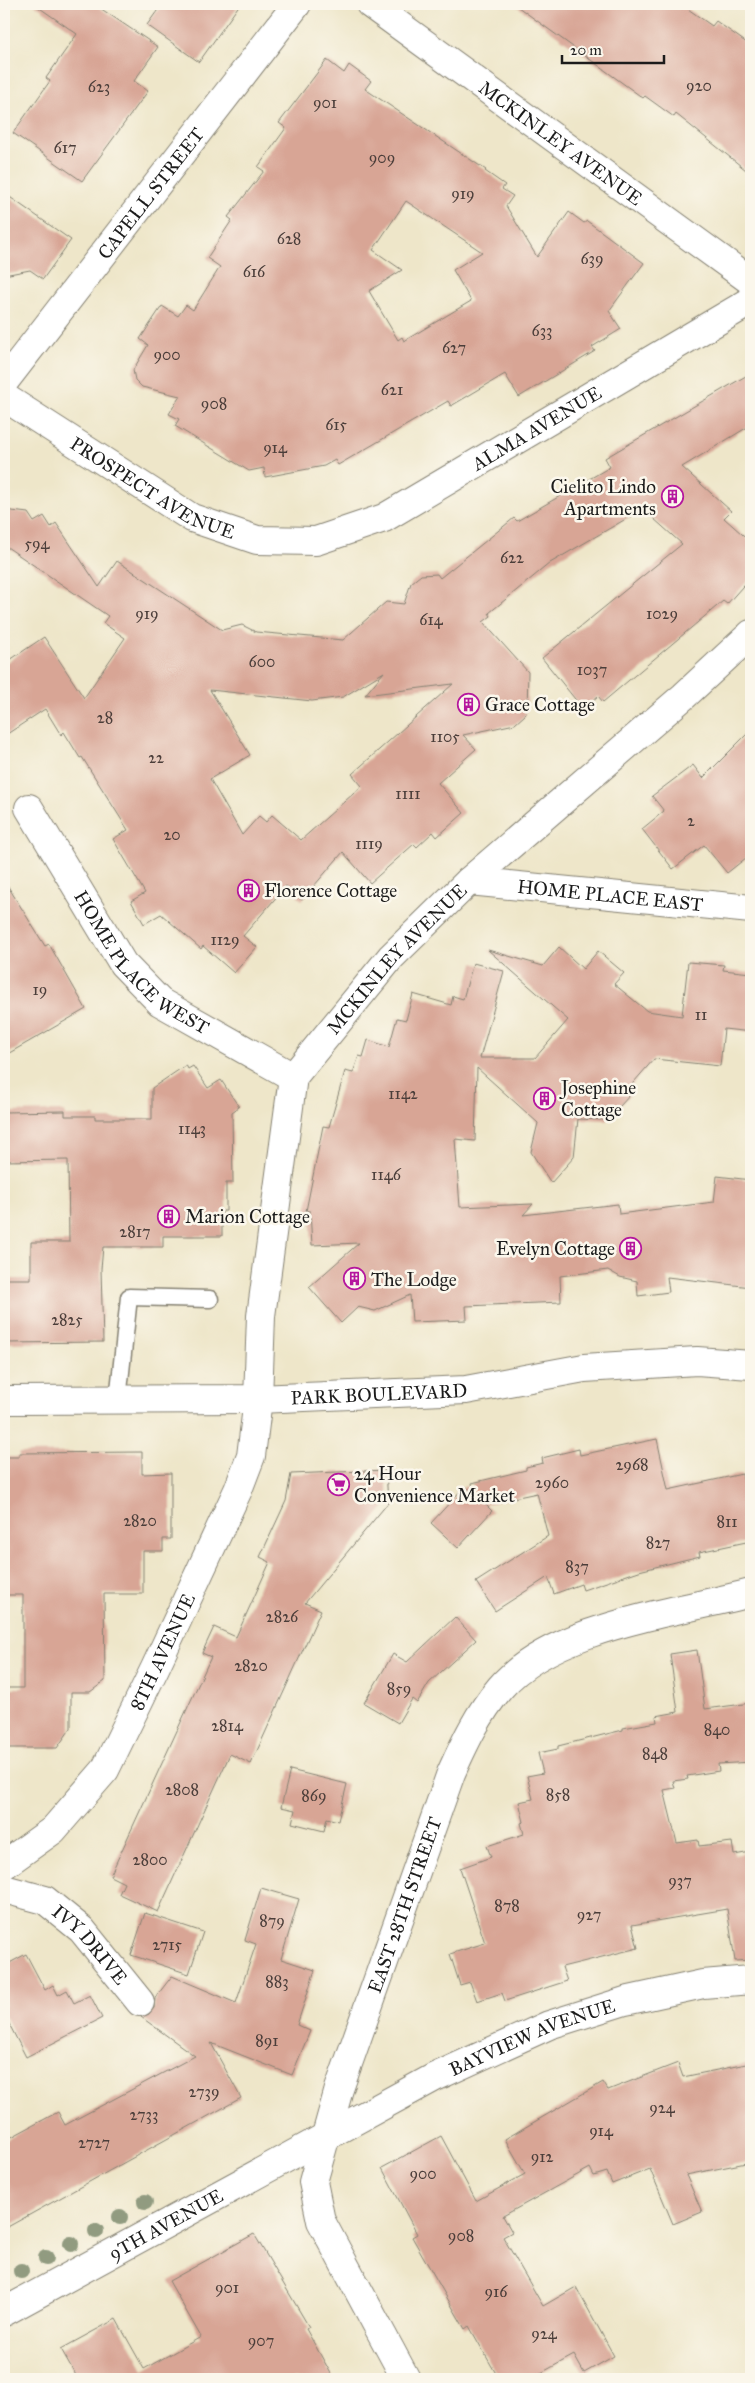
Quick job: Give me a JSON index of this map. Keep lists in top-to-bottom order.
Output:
{
  "streets": {
    "street": [
      "MCKINLEY AVENUE",
      "CAPELL STREET",
      "ALMA AVENUE",
      "PROSPECT AVENUE",
      "HOME PLACE EAST",
      "HOME PLACE WEST",
      "PARK BOULEVARD",
      "8TH AVENUE",
      "EAST 28TH STREET",
      "IVY DRIVE",
      "BAYVIEW AVENUE",
      "9TH AVENUE"
    ]
  },
  "crossings": [
    ["MCKINLEY AVENUE", "HOME PLACE EAST"],
    ["MCKINLEY AVENUE", "HOME PLACE WEST"],
    ["ALMA AVENUE", "PROSPECT AVENUE"],
    ["PARK BOULEVARD", "8TH AVENUE"],
    ["EAST 28TH STREET", "BAYVIEW AVENUE"],
    ["EAST 28TH STREET", "9TH AVENUE"],
    ["BAYVIEW AVENUE", "9TH AVENUE"]
  ],
  "places": {
    "building": [
      "Cielito Lindo Apartments",
      "Grace Cottage",
      "Florence Cottage",
      "Josephine Cottage",
      "Marion Cottage",
      "Evelyn Cottage",
      "The Lodge"
    ],
    "supermarket": ["24 Hour Convenience Market"]
  },
  "house_numbers": [
    "920",
    "623",
    "901",
    "617",
    "909",
    "919",
    "628",
    "639",
    "616",
    "633",
    "627",
    "900",
    "621",
    "908",
    "615",
    "914",
    "594",
    "622",
    "919",
    "1029",
    "614",
    "600",
    "1037",
    "28",
    "1105",
    "22",
    "1111",
    "2",
    "20",
    "1119",
    "1129",
    "19",
    "11",
    "1142",
    "1143",
    "1146",
    "2817",
    "2825",
    "2968",
    "2960",
    "2820",
    "811",
    "827",
    "837",
    "2826",
    "2820",
    "859",
    "2814",
    "840",
    "848",
    "2808",
    "858",
    "869",
    "2800",
    "937",
    "878",
    "927",
    "879",
    "2715",
    "883",
    "891",
    "2739",
    "924",
    "2733",
    "914",
    "2727",
    "912",
    "900",
    "908",
    "901",
    "916",
    "924",
    "907"
  ],
  "scale_bar": "20 m"
}
